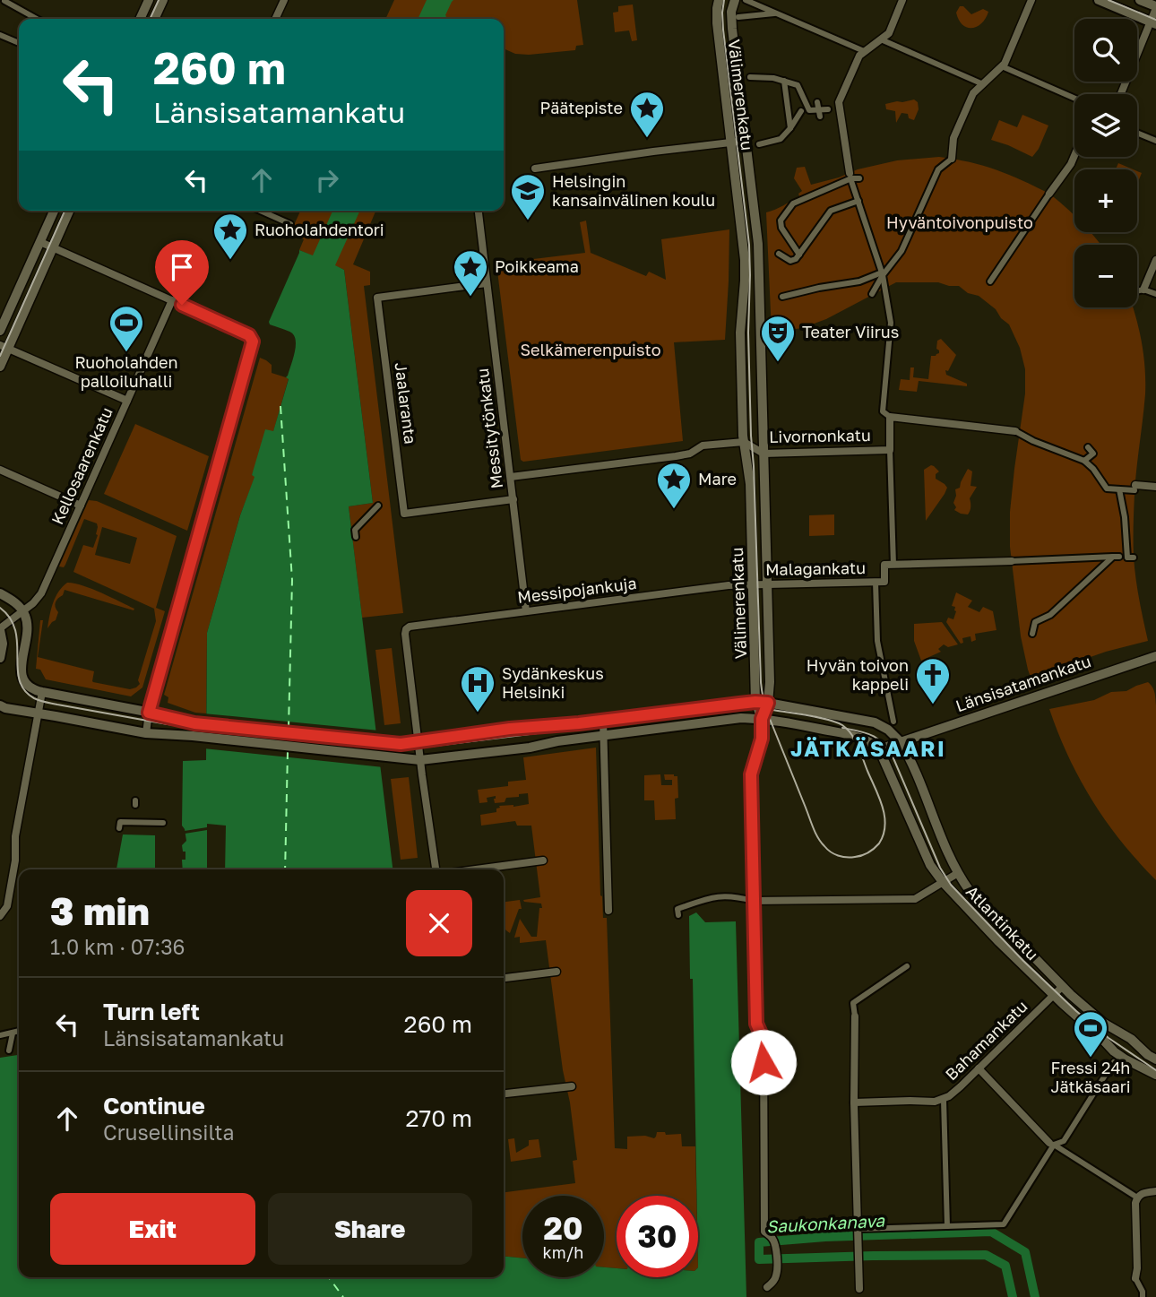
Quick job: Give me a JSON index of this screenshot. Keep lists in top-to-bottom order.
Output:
{
  "streets": {
    "street": [
      "Välimerenkatu",
      "Jaalaranta",
      "Messitytönkatu",
      "Livornonkatu",
      "Kellosaarenkatu",
      "Malagankatu",
      "Messipojankuja",
      "Länsisatamankatu",
      "Atlantinkatu",
      "Bahamankatu"
    ]
  },
  "crossings": [
    ["Välimerenkatu", "Livornonkatu"],
    ["Välimerenkatu", "Malagankatu"],
    ["Välimerenkatu", "Messipojankuja"],
    ["Jaalaranta", "Messitytönkatu"],
    ["Messitytönkatu", "Messipojankuja"],
    ["Malagankatu", "Messipojankuja"],
    ["Länsisatamankatu", "Atlantinkatu"],
    ["Atlantinkatu", "Bahamankatu"]
  ],
  "districts": ["JÄTKÄSAARI"],
  "water": ["Saukonkanava"],
  "parks": ["Hyväntoivonpuisto", "Selkämerenpuisto"],
  "places": {
    "place": [
      "Päätepiste",
      "Ruoholahdentori",
      "Poikkeama",
      "Mare"
    ],
    "school or university": ["Helsingin kansainvälinen koulu"],
    "sports": ["Ruoholahden palloiluhalli", "Fressi 24h Jätkäsaari"],
    "theatre": ["Teater Viirus"],
    "church": ["Hyvän toivon kappeli"],
    "hospital": ["Sydänkeskus Helsinki"]
  },
  "page": {
    "map_buttons": ["+", "−"],
    "turn": ["260 m", "Länsisatamankatu"],
    "heading": ["3 min", "1.0 km · 07:36"],
    "list": [
      {
        "name": "Turn left",
        "note": "Länsisatamankatu",
        "value": "260 m"
      },
      {
        "name": "Continue",
        "note": "Crusellinsilta",
        "value": "270 m"
      }
    ],
    "buttons": ["Exit", "Share"],
    "speed": "20 km/h",
    "limit": "30"
  }
}
